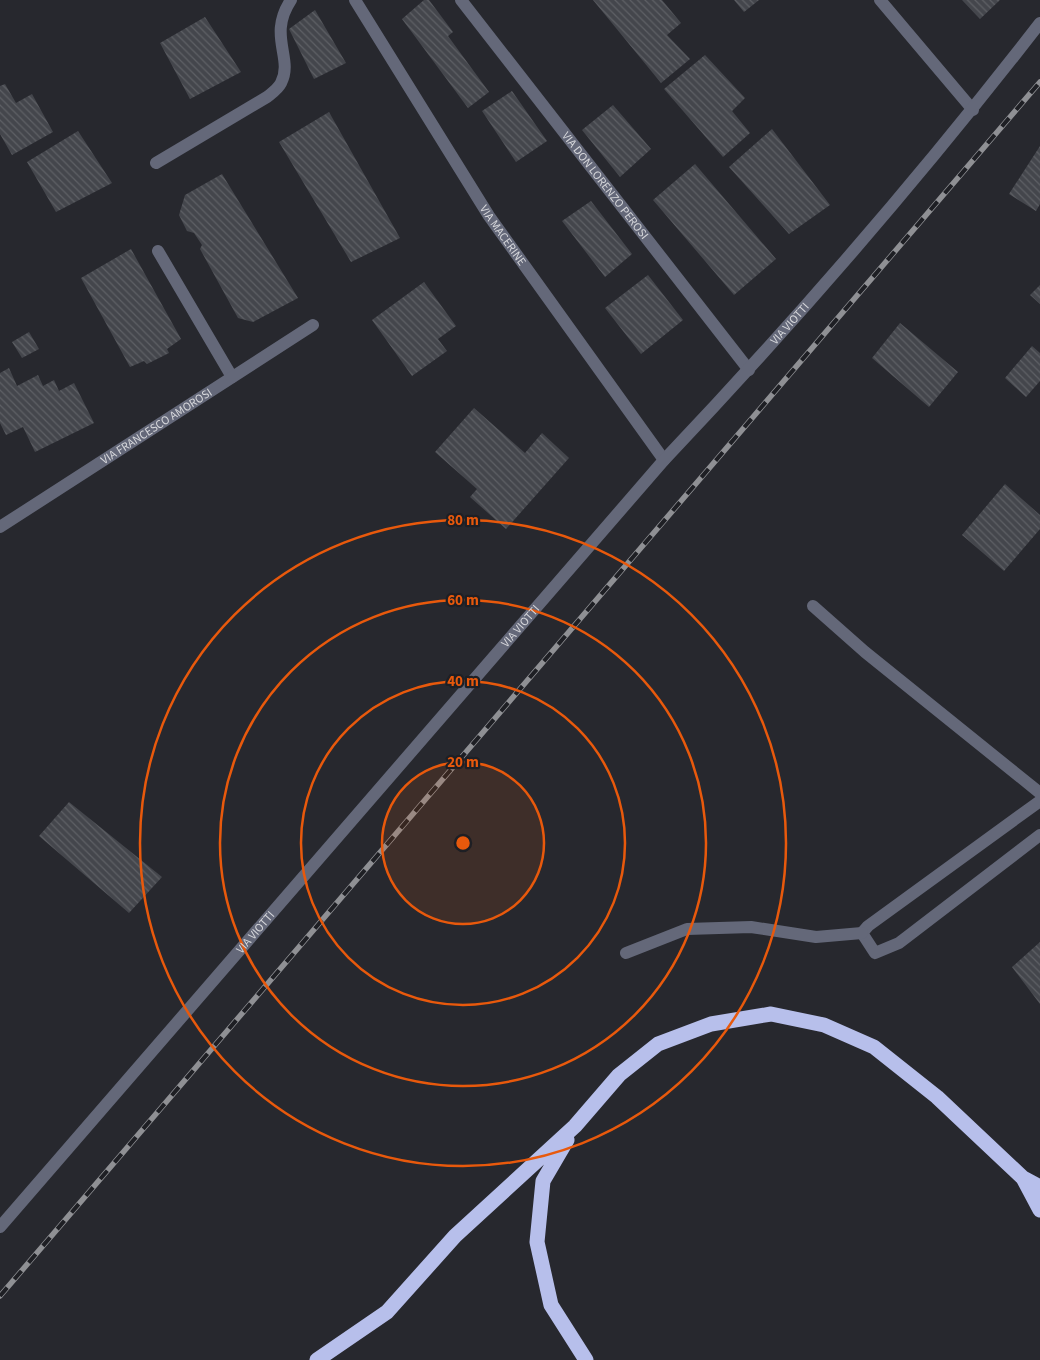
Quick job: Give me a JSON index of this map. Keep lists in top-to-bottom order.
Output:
{
  "streets": {
    "street": [
      "VIA DON LORENZO PEROSI",
      "VIA MACERINE",
      "VIA VIOTTI",
      "VIA FRANCESCO AMOROSI"
    ]
  },
  "crossings": [
    ["VIA DON LORENZO PEROSI", "VIA VIOTTI"],
    ["VIA MACERINE", "VIA VIOTTI"]
  ],
  "rings": [
    "80 m",
    "60 m",
    "40 m",
    "20 m"
  ]
}
